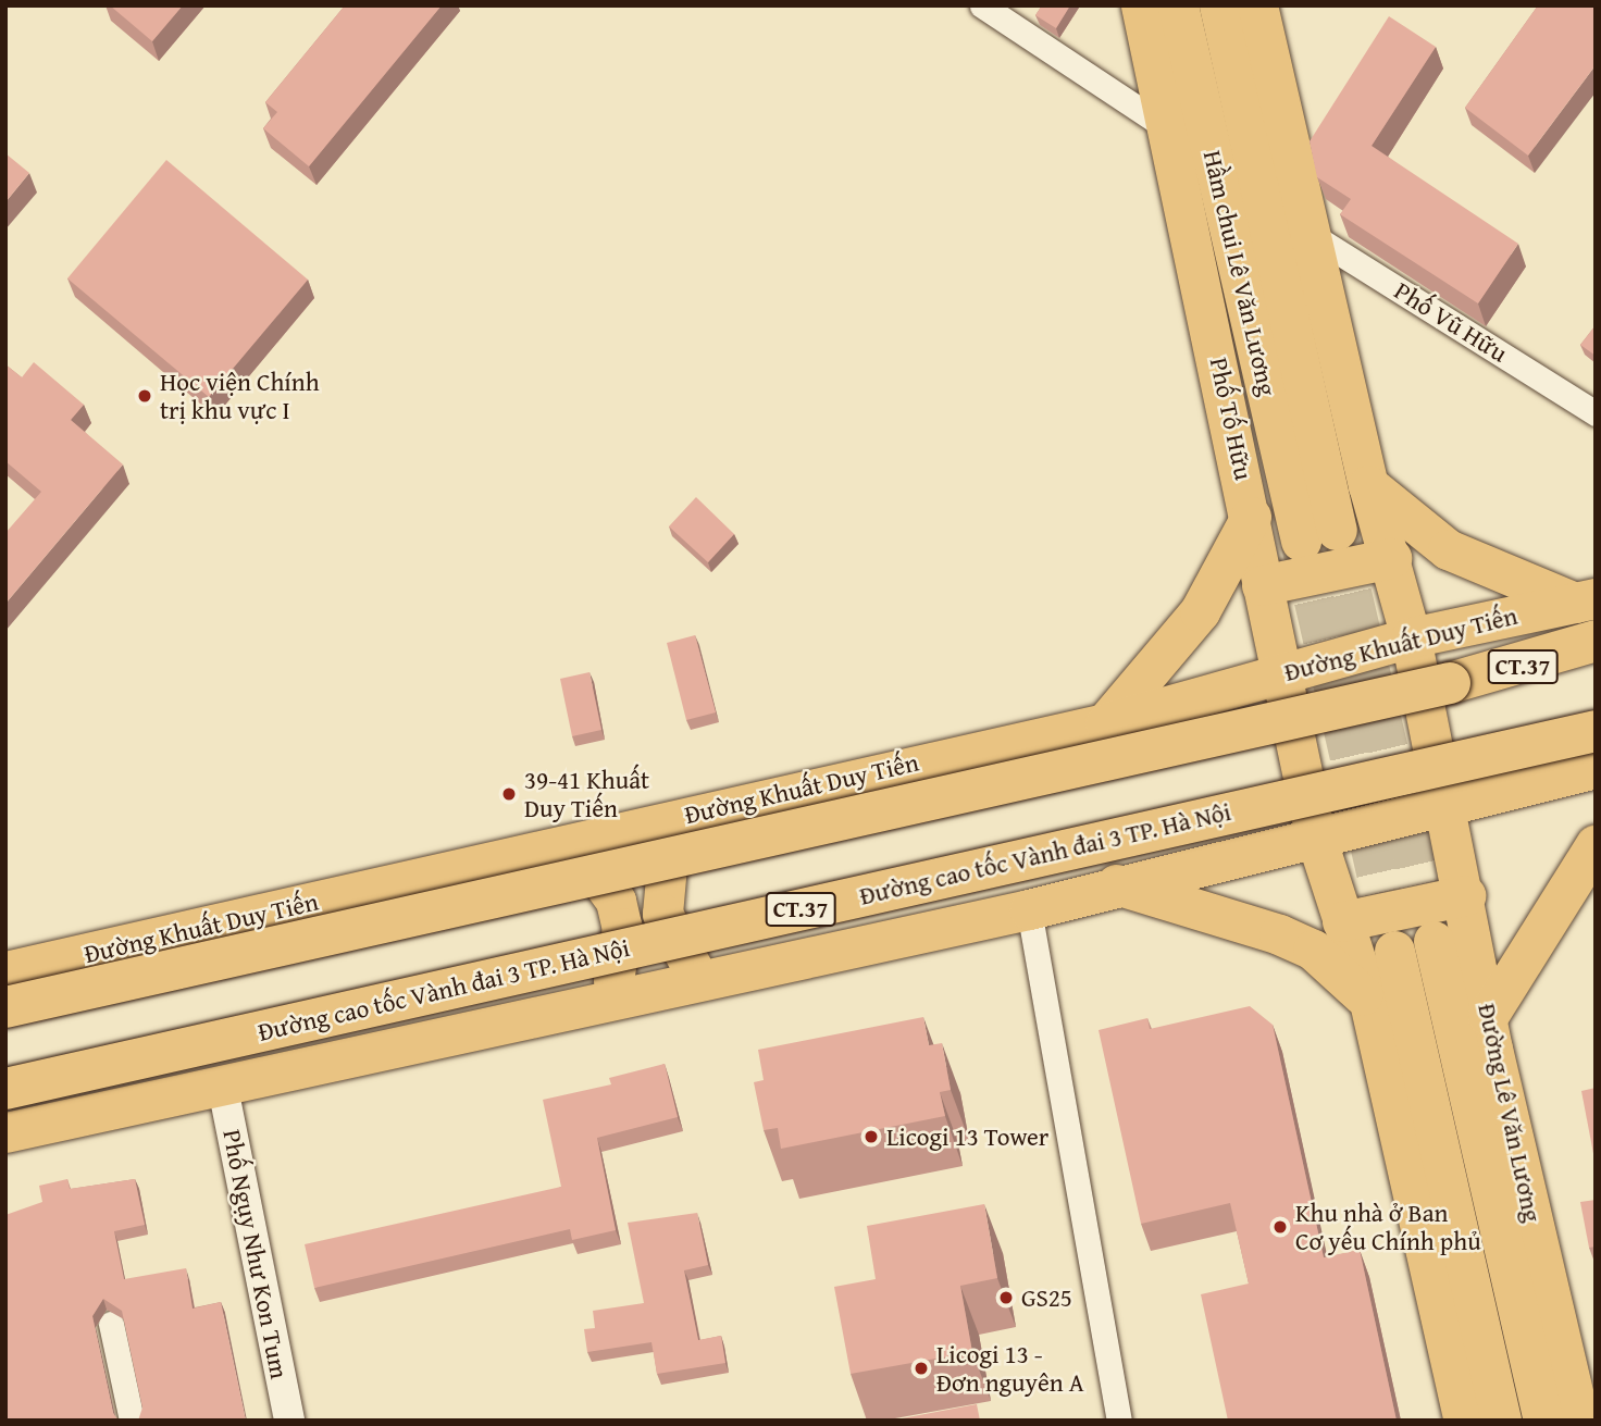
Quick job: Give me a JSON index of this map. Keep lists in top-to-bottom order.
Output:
{
  "streets": {
    "highway": ["CT.37", "Đường cao tốc Vành đai 3 TP. Hà Nội"],
    "main road": [
      "Hầm chui Lê Văn Lương",
      "Phố Tố Hữu",
      "Đường Khuất Duy Tiến",
      "Đường Lê Văn Lương"
    ],
    "street": ["Phố Vũ Hữu", "Phố Ngụy Như Kon Tum"]
  },
  "crossings": [
    ["Phố Tố Hữu", "Đường Khuất Duy Tiến"]
  ],
  "places": [
    "Học viện Chính trị khu vực I",
    "39-41 Khuất Duy Tiến",
    "Licogi 13 Tower",
    "Khu nhà ở Ban Cơ yếu Chính phủ",
    "GS25",
    "Licogi 13 - Đơn nguyên A"
  ]
}
